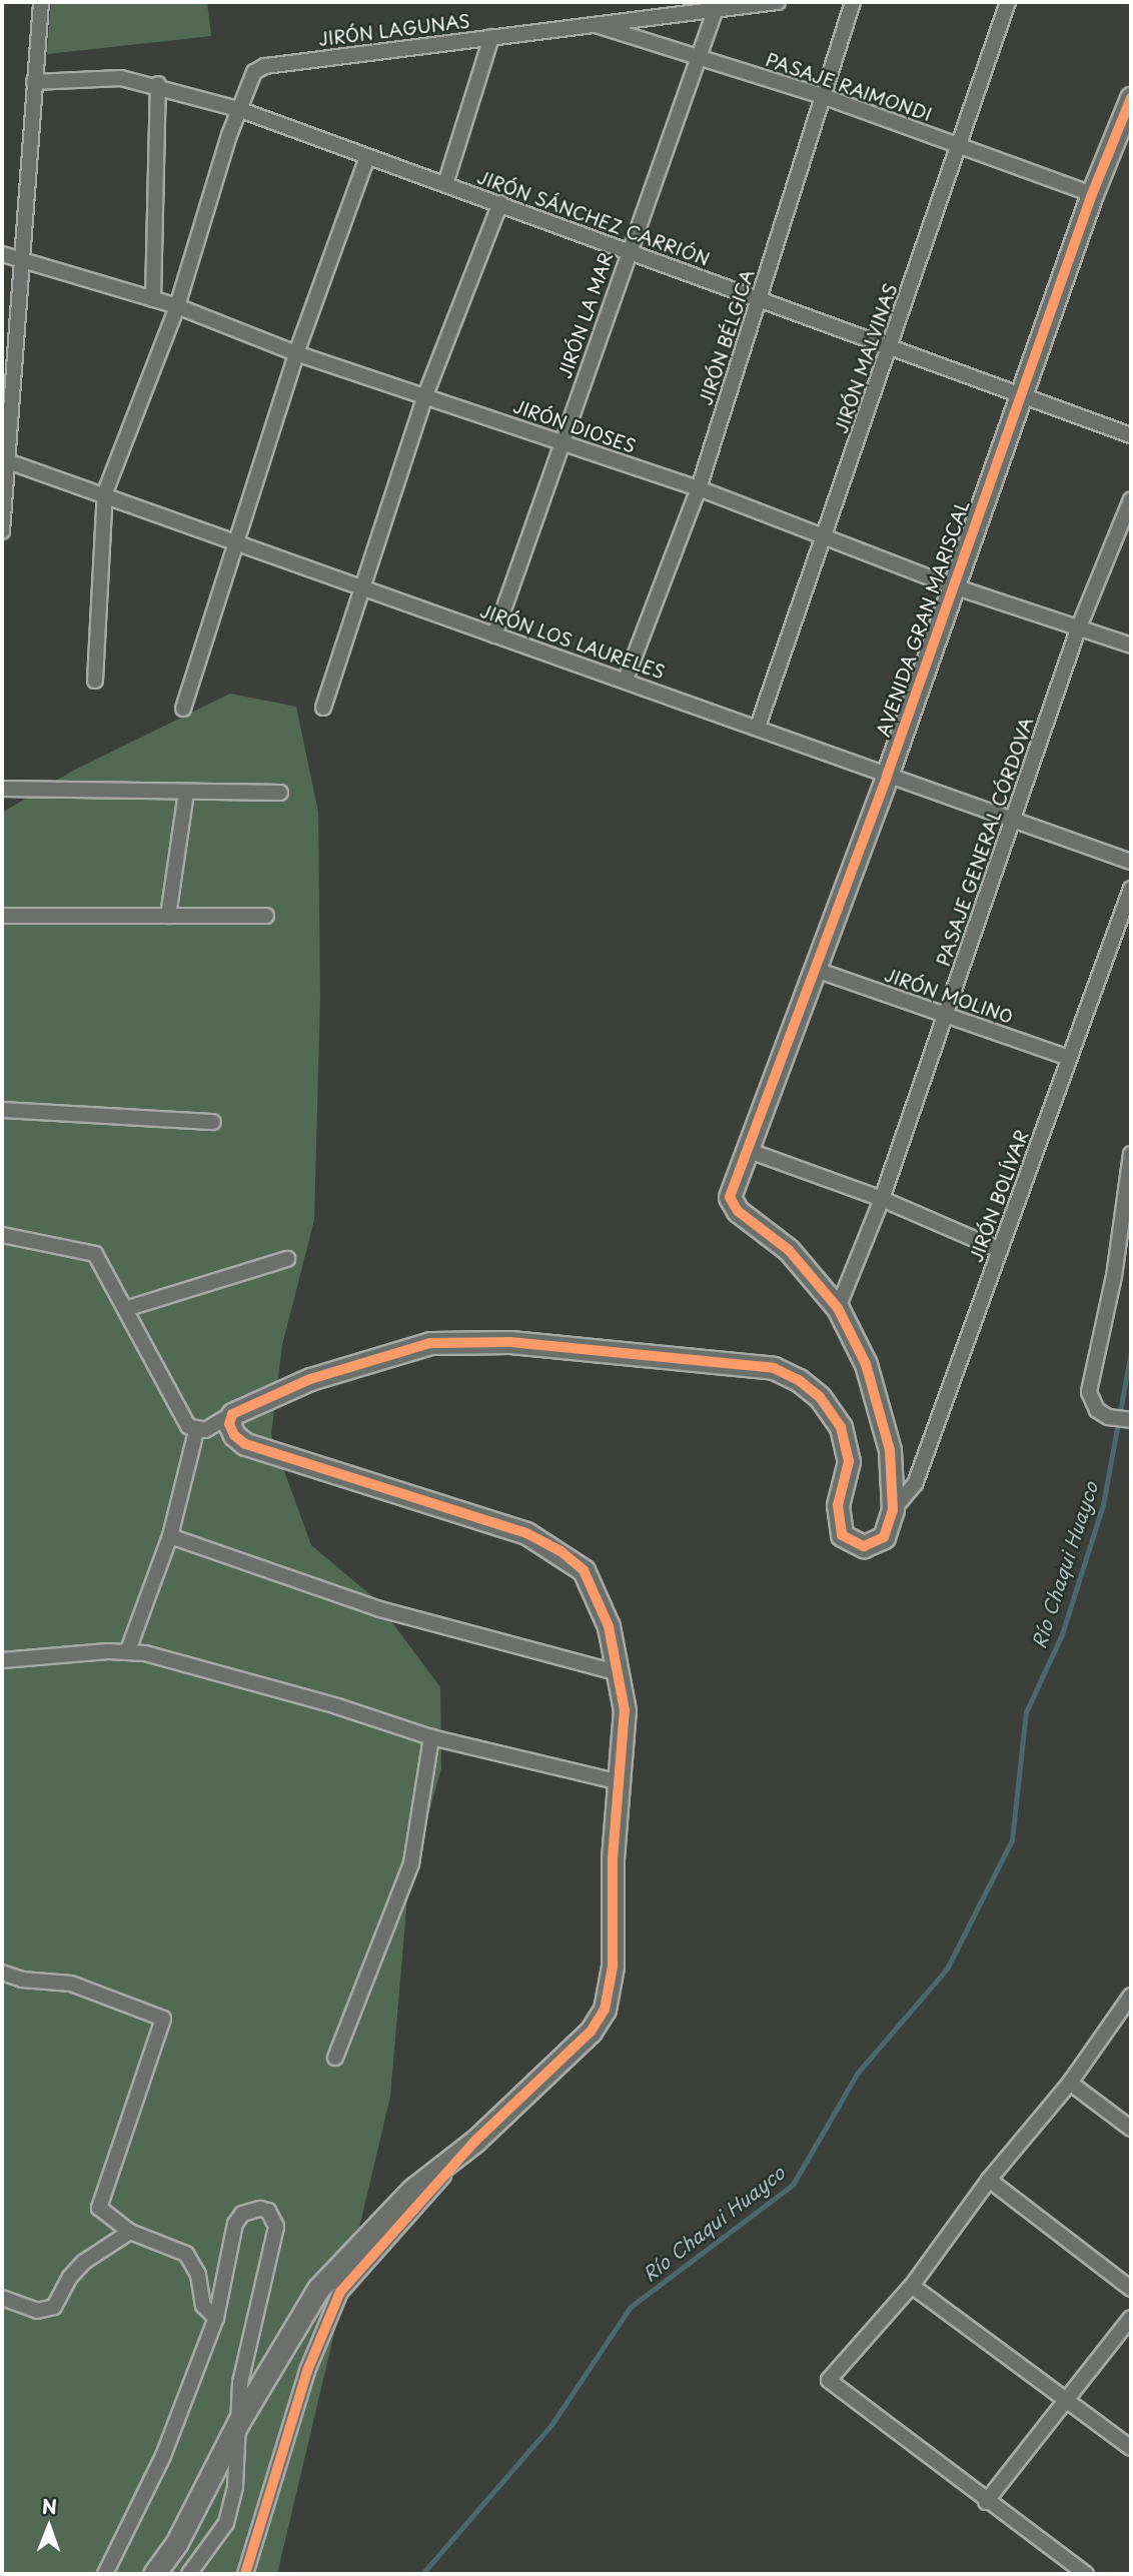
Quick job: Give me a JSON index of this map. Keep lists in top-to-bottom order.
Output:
{
  "streets": {
    "street": [
      "JIRÓN LAGUNAS",
      "PASAJE RAIMONDI",
      "JIRÓN SÁNCHEZ CARRIÓN",
      "JIRÓN LA MAR",
      "JIRÓN BÉLGICA",
      "JIRÓN MALVINAS",
      "JIRÓN DIOSES",
      "AVENIDA GRAN MARISCAL",
      "JIRÓN LOS LAURELES",
      "PASAJE GENERAL CÓRDOVA",
      "JIRÓN MOLINO",
      "JIRÓN BOLÍVAR"
    ]
  },
  "crossings": [
    ["JIRÓN LAGUNAS", "PASAJE RAIMONDI"],
    ["JIRÓN LAGUNAS", "JIRÓN SÁNCHEZ CARRIÓN"],
    ["JIRÓN LAGUNAS", "JIRÓN LA MAR"],
    ["PASAJE RAIMONDI", "JIRÓN LA MAR"],
    ["PASAJE RAIMONDI", "JIRÓN BÉLGICA"],
    ["PASAJE RAIMONDI", "JIRÓN MALVINAS"],
    ["PASAJE RAIMONDI", "AVENIDA GRAN MARISCAL"],
    ["JIRÓN SÁNCHEZ CARRIÓN", "JIRÓN LA MAR"],
    ["JIRÓN SÁNCHEZ CARRIÓN", "JIRÓN BÉLGICA"],
    ["JIRÓN SÁNCHEZ CARRIÓN", "JIRÓN MALVINAS"],
    ["JIRÓN SÁNCHEZ CARRIÓN", "AVENIDA GRAN MARISCAL"],
    ["JIRÓN LA MAR", "JIRÓN DIOSES"],
    ["JIRÓN LA MAR", "JIRÓN LOS LAURELES"],
    ["JIRÓN BÉLGICA", "JIRÓN DIOSES"],
    ["JIRÓN BÉLGICA", "JIRÓN LOS LAURELES"],
    ["JIRÓN MALVINAS", "JIRÓN DIOSES"],
    ["JIRÓN MALVINAS", "JIRÓN LOS LAURELES"],
    ["JIRÓN DIOSES", "AVENIDA GRAN MARISCAL"],
    ["JIRÓN DIOSES", "PASAJE GENERAL CÓRDOVA"],
    ["AVENIDA GRAN MARISCAL", "JIRÓN LOS LAURELES"],
    ["AVENIDA GRAN MARISCAL", "PASAJE GENERAL CÓRDOVA"],
    ["AVENIDA GRAN MARISCAL", "JIRÓN MOLINO"],
    ["JIRÓN LOS LAURELES", "PASAJE GENERAL CÓRDOVA"],
    ["PASAJE GENERAL CÓRDOVA", "JIRÓN MOLINO"],
    ["JIRÓN MOLINO", "JIRÓN BOLÍVAR"]
  ],
  "water": ["Río Chaqui Huayco"],
  "north": "top"
}
